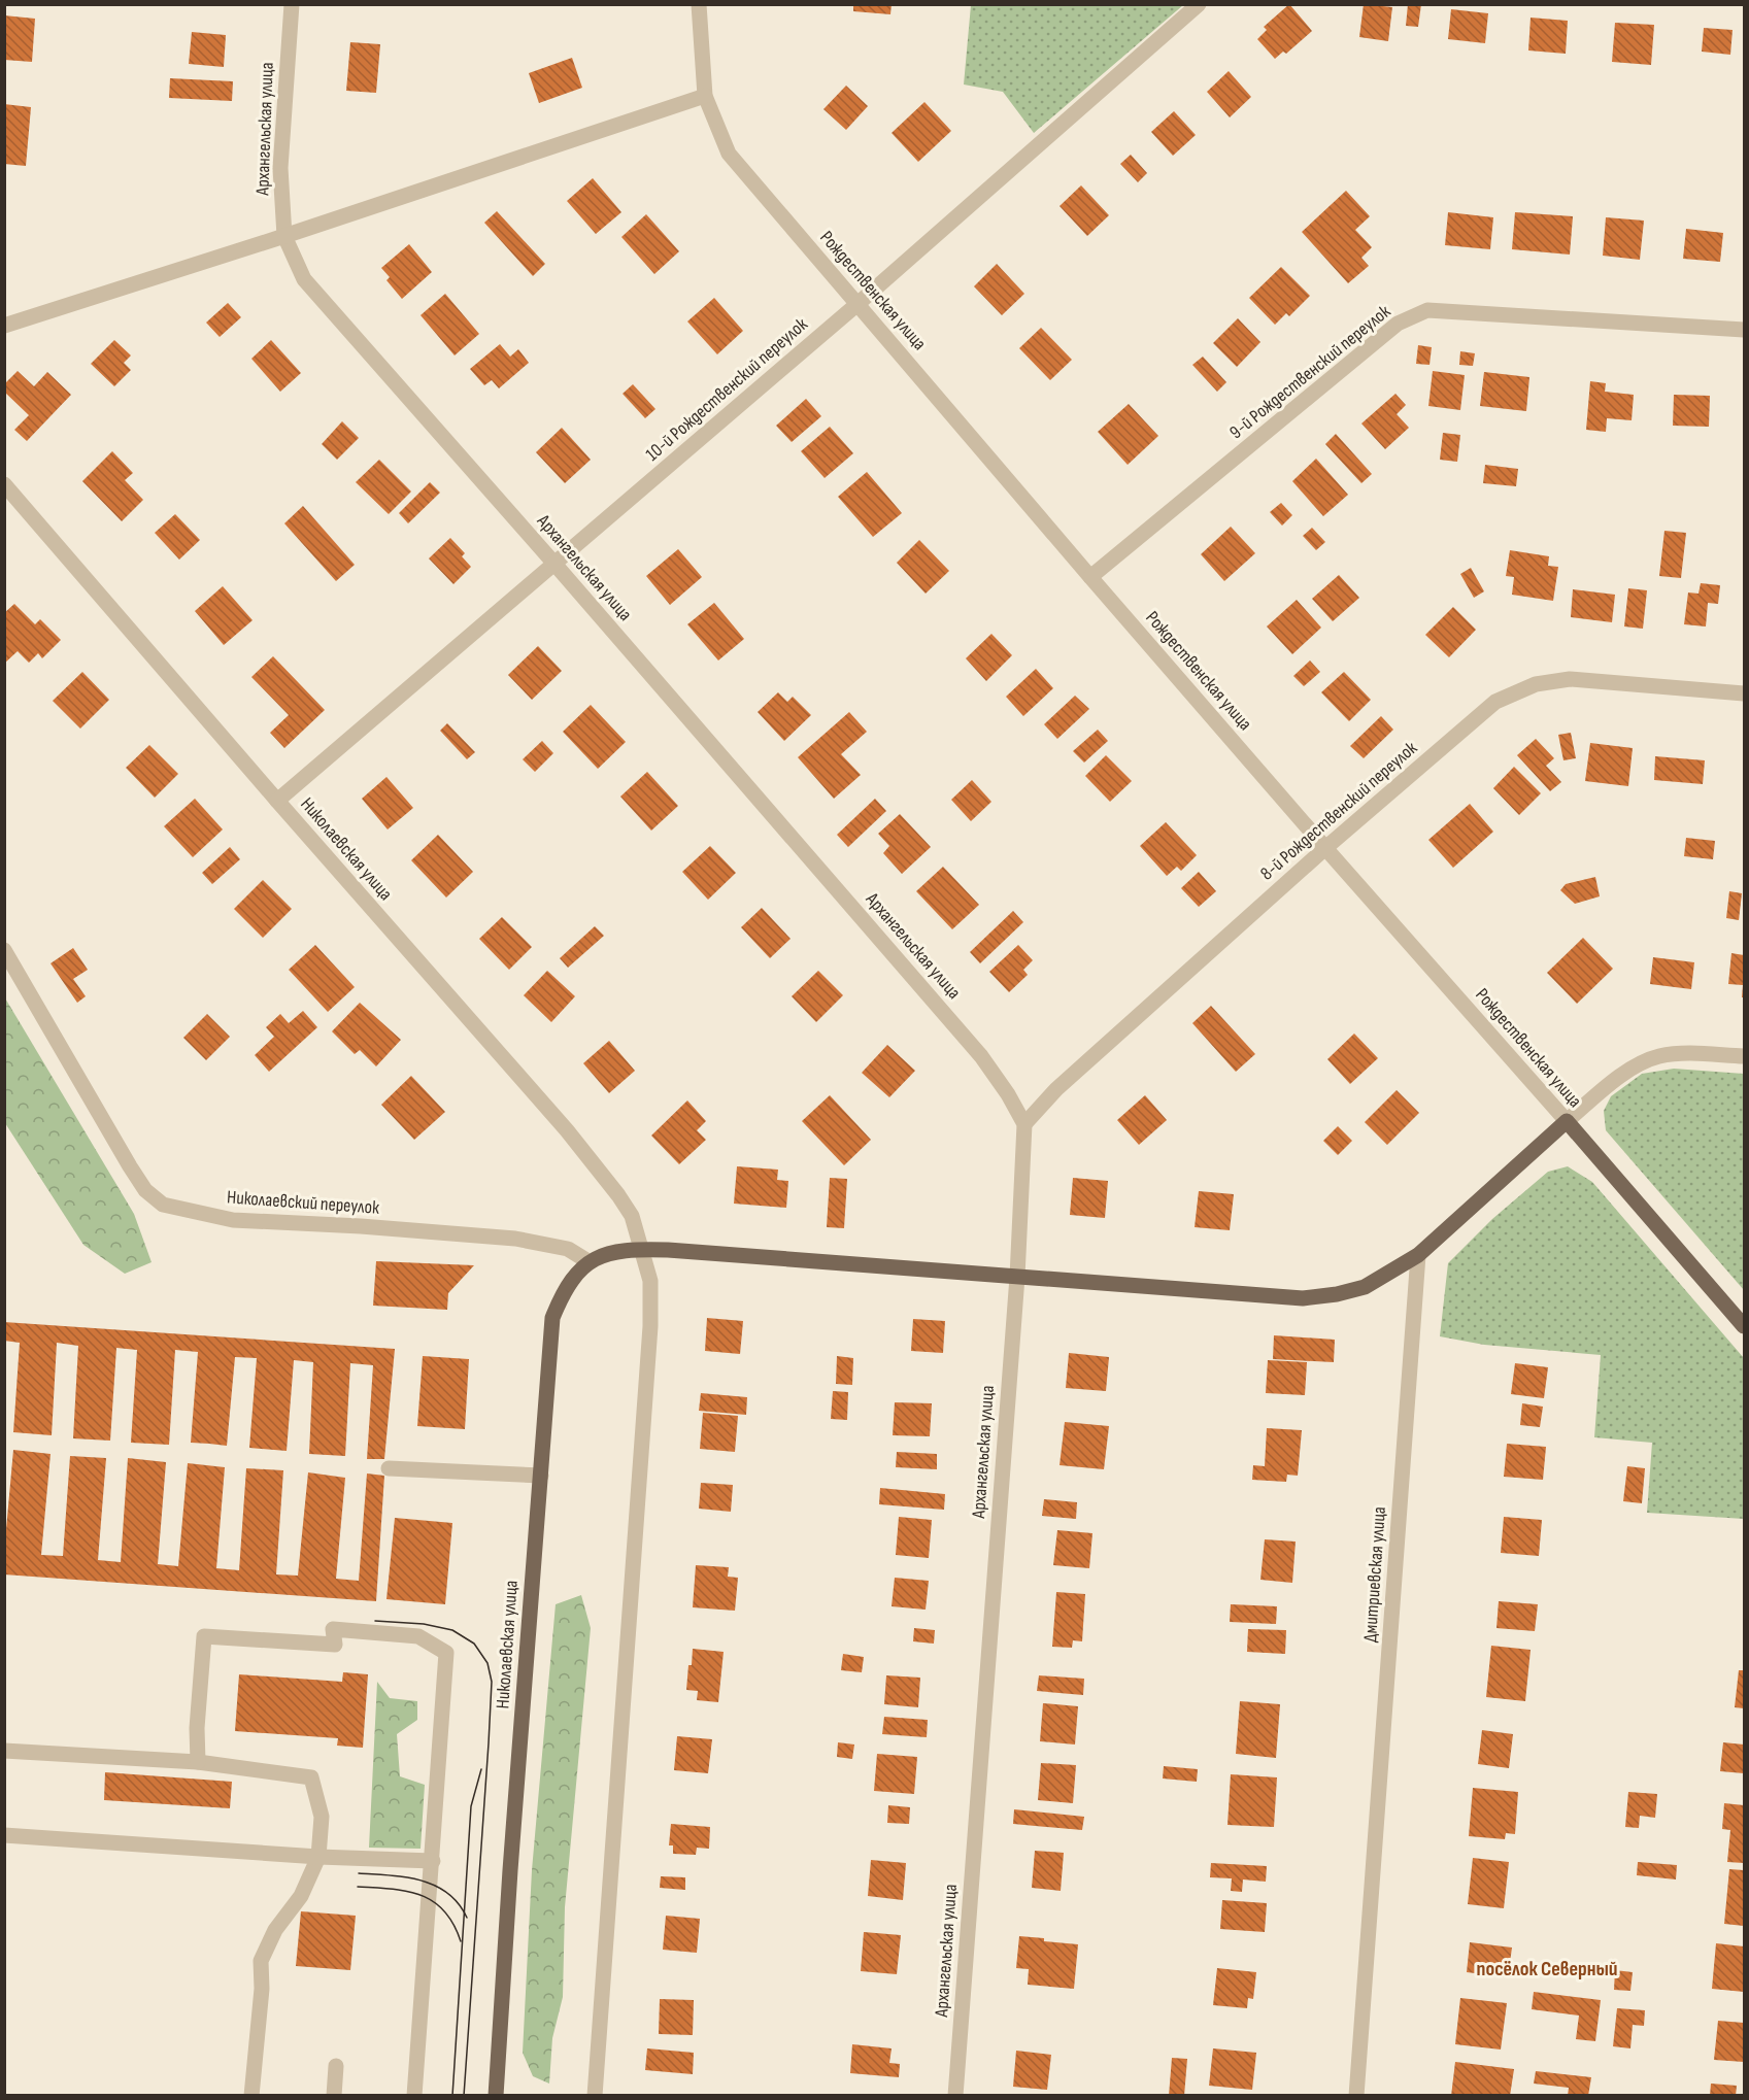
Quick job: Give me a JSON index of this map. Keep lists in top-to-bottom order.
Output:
{
  "streets": {
    "main road": ["Рождественская улица", "Николаевская улица"],
    "street": [
      "Архангельская улица",
      "9-й Рождественский переулок",
      "10-й Рождественский переулок",
      "8-й Рождественский переулок",
      "Николаевский переулок",
      "Дмитриевская улица"
    ]
  },
  "crossings": [
    ["Архангельская улица", "10-й Рождественский переулок"],
    ["Архангельская улица", "8-й Рождественский переулок"],
    ["Рождественская улица", "9-й Рождественский переулок"],
    ["Рождественская улица", "10-й Рождественский переулок"],
    ["Рождественская улица", "8-й Рождественский переулок"],
    ["10-й Рождественский переулок", "Николаевская улица"],
    ["Николаевская улица", "Николаевский переулок"]
  ],
  "districts": ["посёлок Северный"]
}
